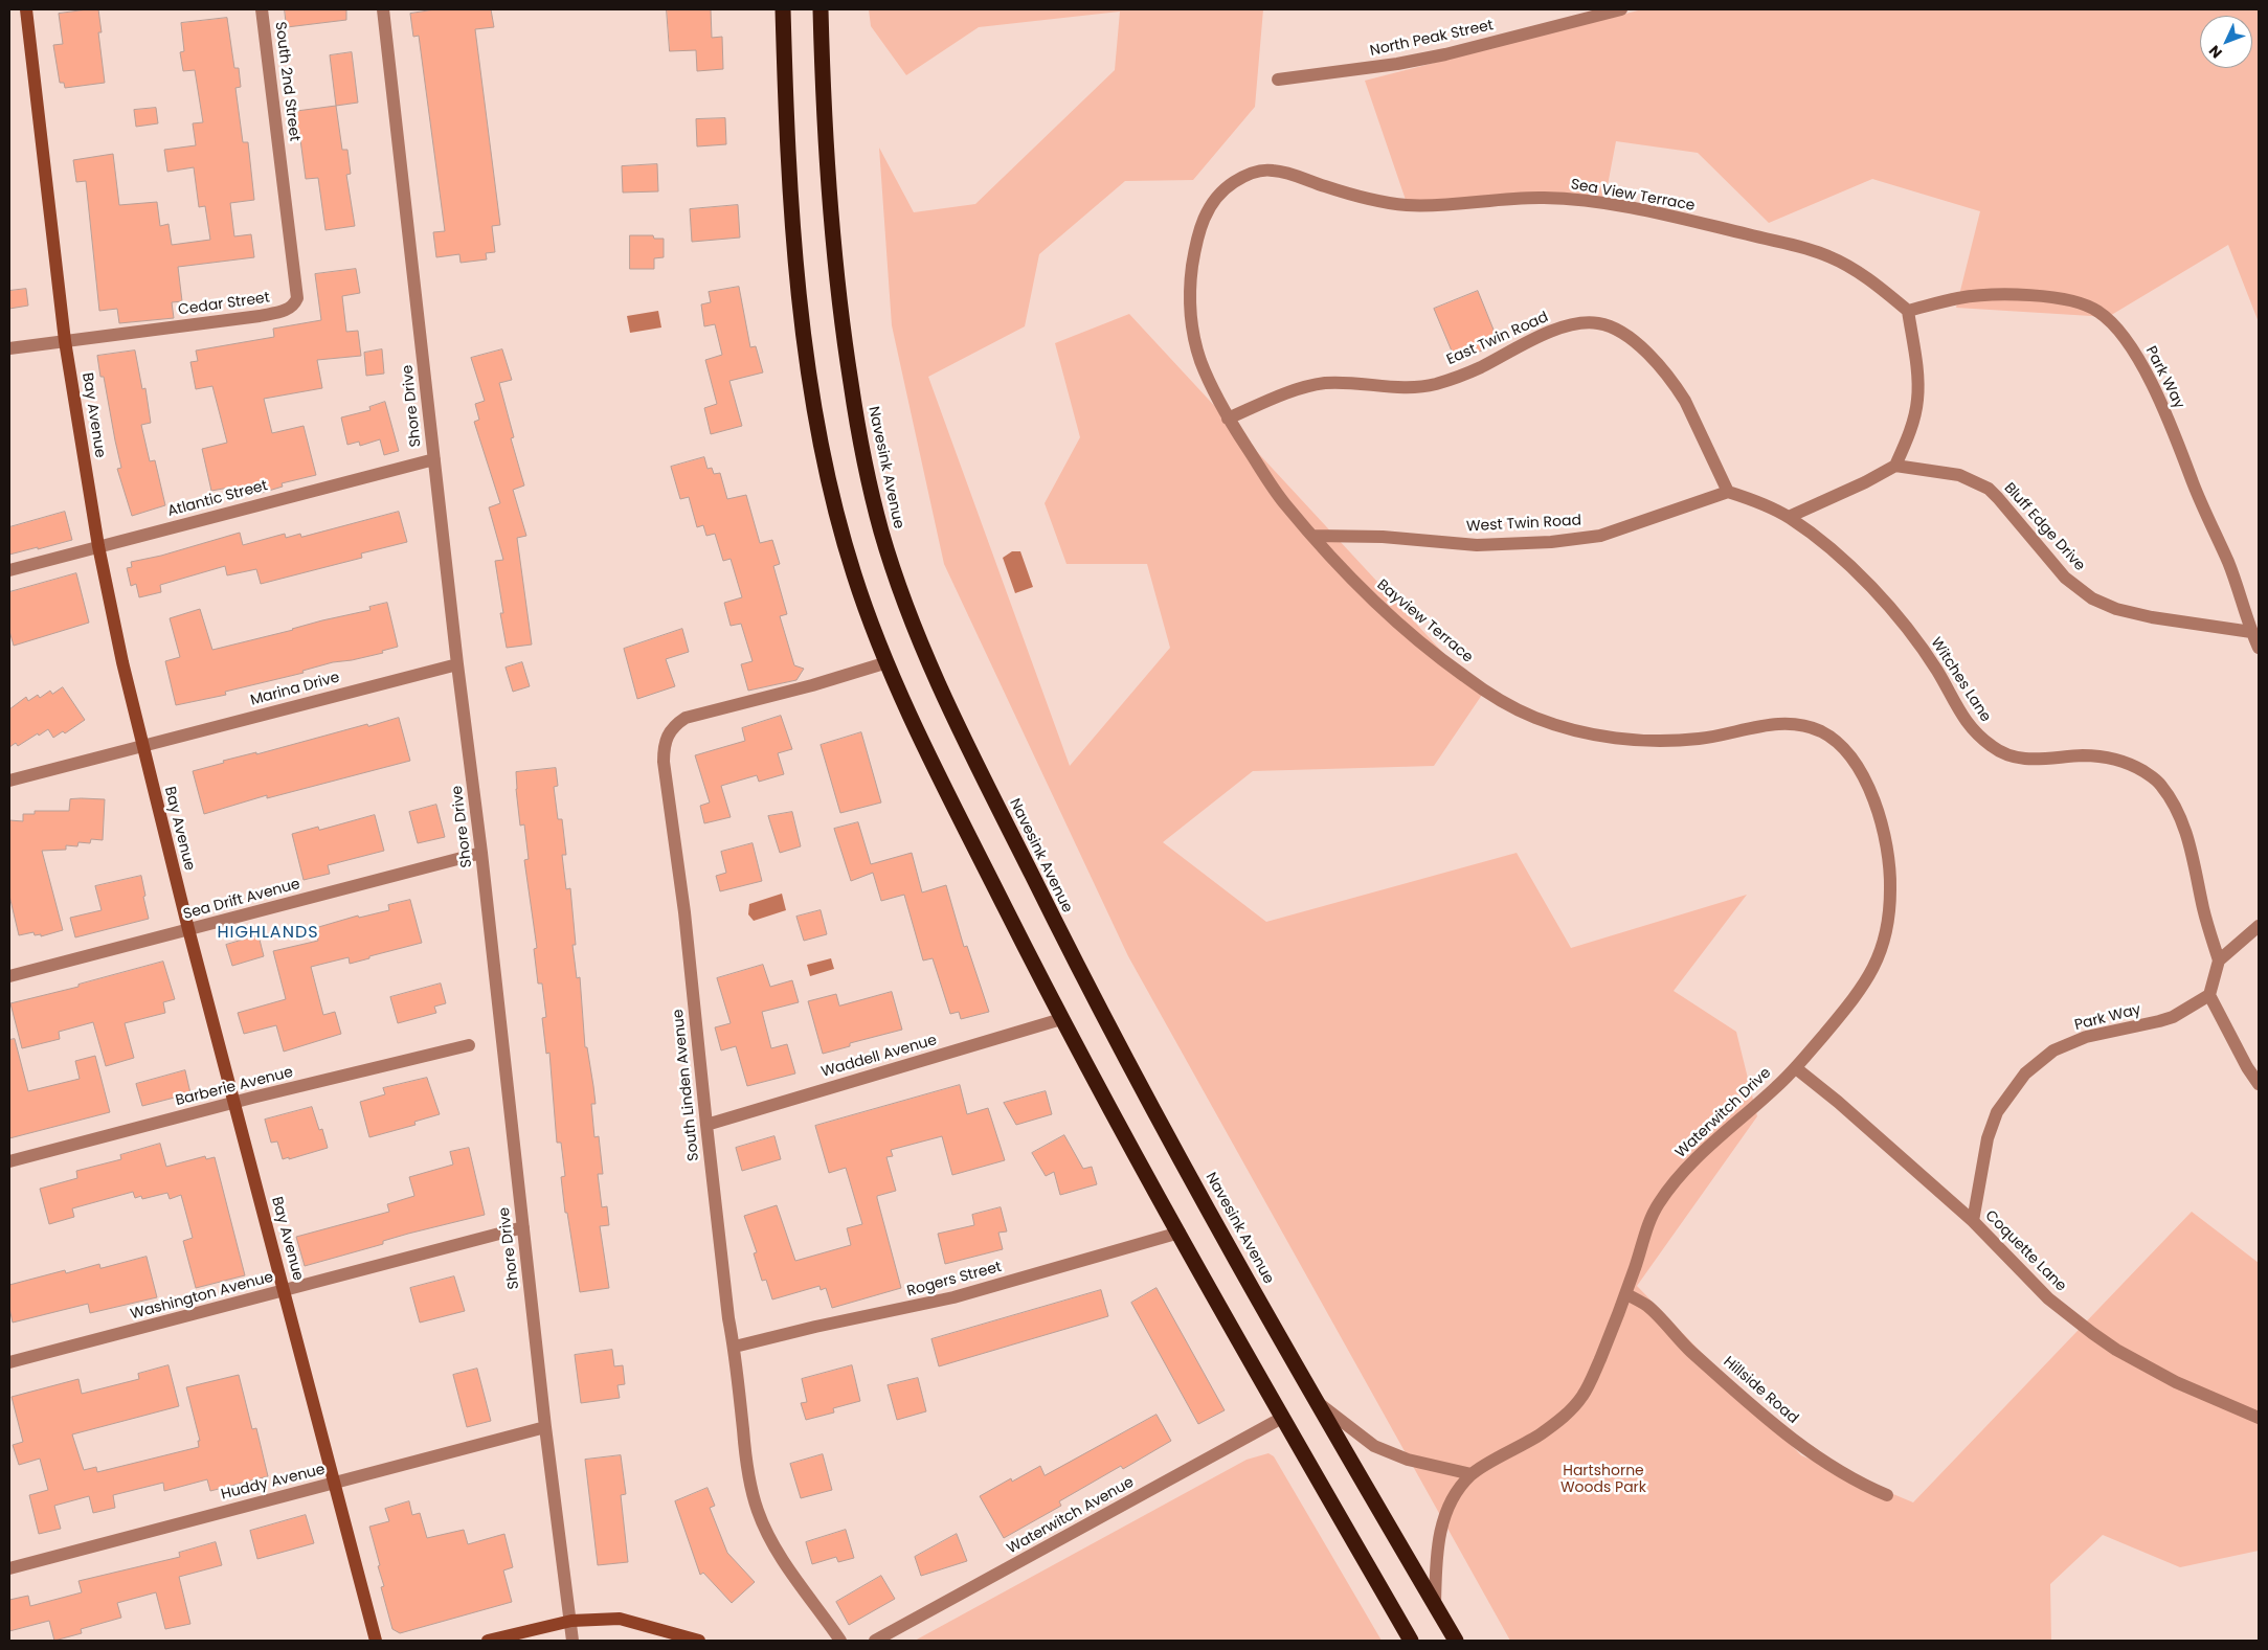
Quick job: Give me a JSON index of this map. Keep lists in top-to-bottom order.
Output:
{
  "streets": {
    "highway": ["Navesink Avenue"],
    "street": [
      "North Peak Street",
      "South 2nd Street",
      "Sea View Terrace",
      "Cedar Street",
      "East Twin Road",
      "Park Way",
      "Shore Drive",
      "Bay Avenue",
      "Atlantic Street",
      "West Twin Road",
      "Bluff Edge Drive",
      "Bayview Terrace",
      "Witches Lane",
      "Marina Drive",
      "Sea Drift Avenue",
      "Waddell Avenue",
      "South Linden Avenue",
      "Barberie Avenue",
      "Waterwitch Drive",
      "Coquette Lane",
      "Rogers Street",
      "Washington Avenue",
      "Hillside Road",
      "Huddy Avenue",
      "Waterwitch Avenue"
    ]
  },
  "crossings": [
    ["South 2nd Street", "Cedar Street"],
    ["Sea View Terrace", "Park Way"],
    ["Sea View Terrace", "Bayview Terrace"],
    ["Cedar Street", "Bay Avenue"],
    ["East Twin Road", "West Twin Road"],
    ["East Twin Road", "Bayview Terrace"],
    ["East Twin Road", "Witches Lane"],
    ["Park Way", "Bluff Edge Drive"],
    ["Park Way", "Coquette Lane"],
    ["Shore Drive", "Atlantic Street"],
    ["Shore Drive", "Marina Drive"],
    ["Shore Drive", "Sea Drift Avenue"],
    ["Shore Drive", "Washington Avenue"],
    ["Shore Drive", "Huddy Avenue"],
    ["Bay Avenue", "Atlantic Street"],
    ["Bay Avenue", "Marina Drive"],
    ["Bay Avenue", "Sea Drift Avenue"],
    ["Bay Avenue", "Barberie Avenue"],
    ["Bay Avenue", "Washington Avenue"],
    ["Bay Avenue", "Huddy Avenue"],
    ["West Twin Road", "Bayview Terrace"],
    ["West Twin Road", "Witches Lane"],
    ["Bayview Terrace", "Waterwitch Drive"],
    ["Waddell Avenue", "South Linden Avenue"],
    ["South Linden Avenue", "Rogers Street"],
    ["Waterwitch Drive", "Coquette Lane"],
    ["Waterwitch Drive", "Hillside Road"]
  ],
  "districts": ["HIGHLANDS"],
  "parks": ["Hartshorne Woods Park"],
  "north": "bottom left"
}
